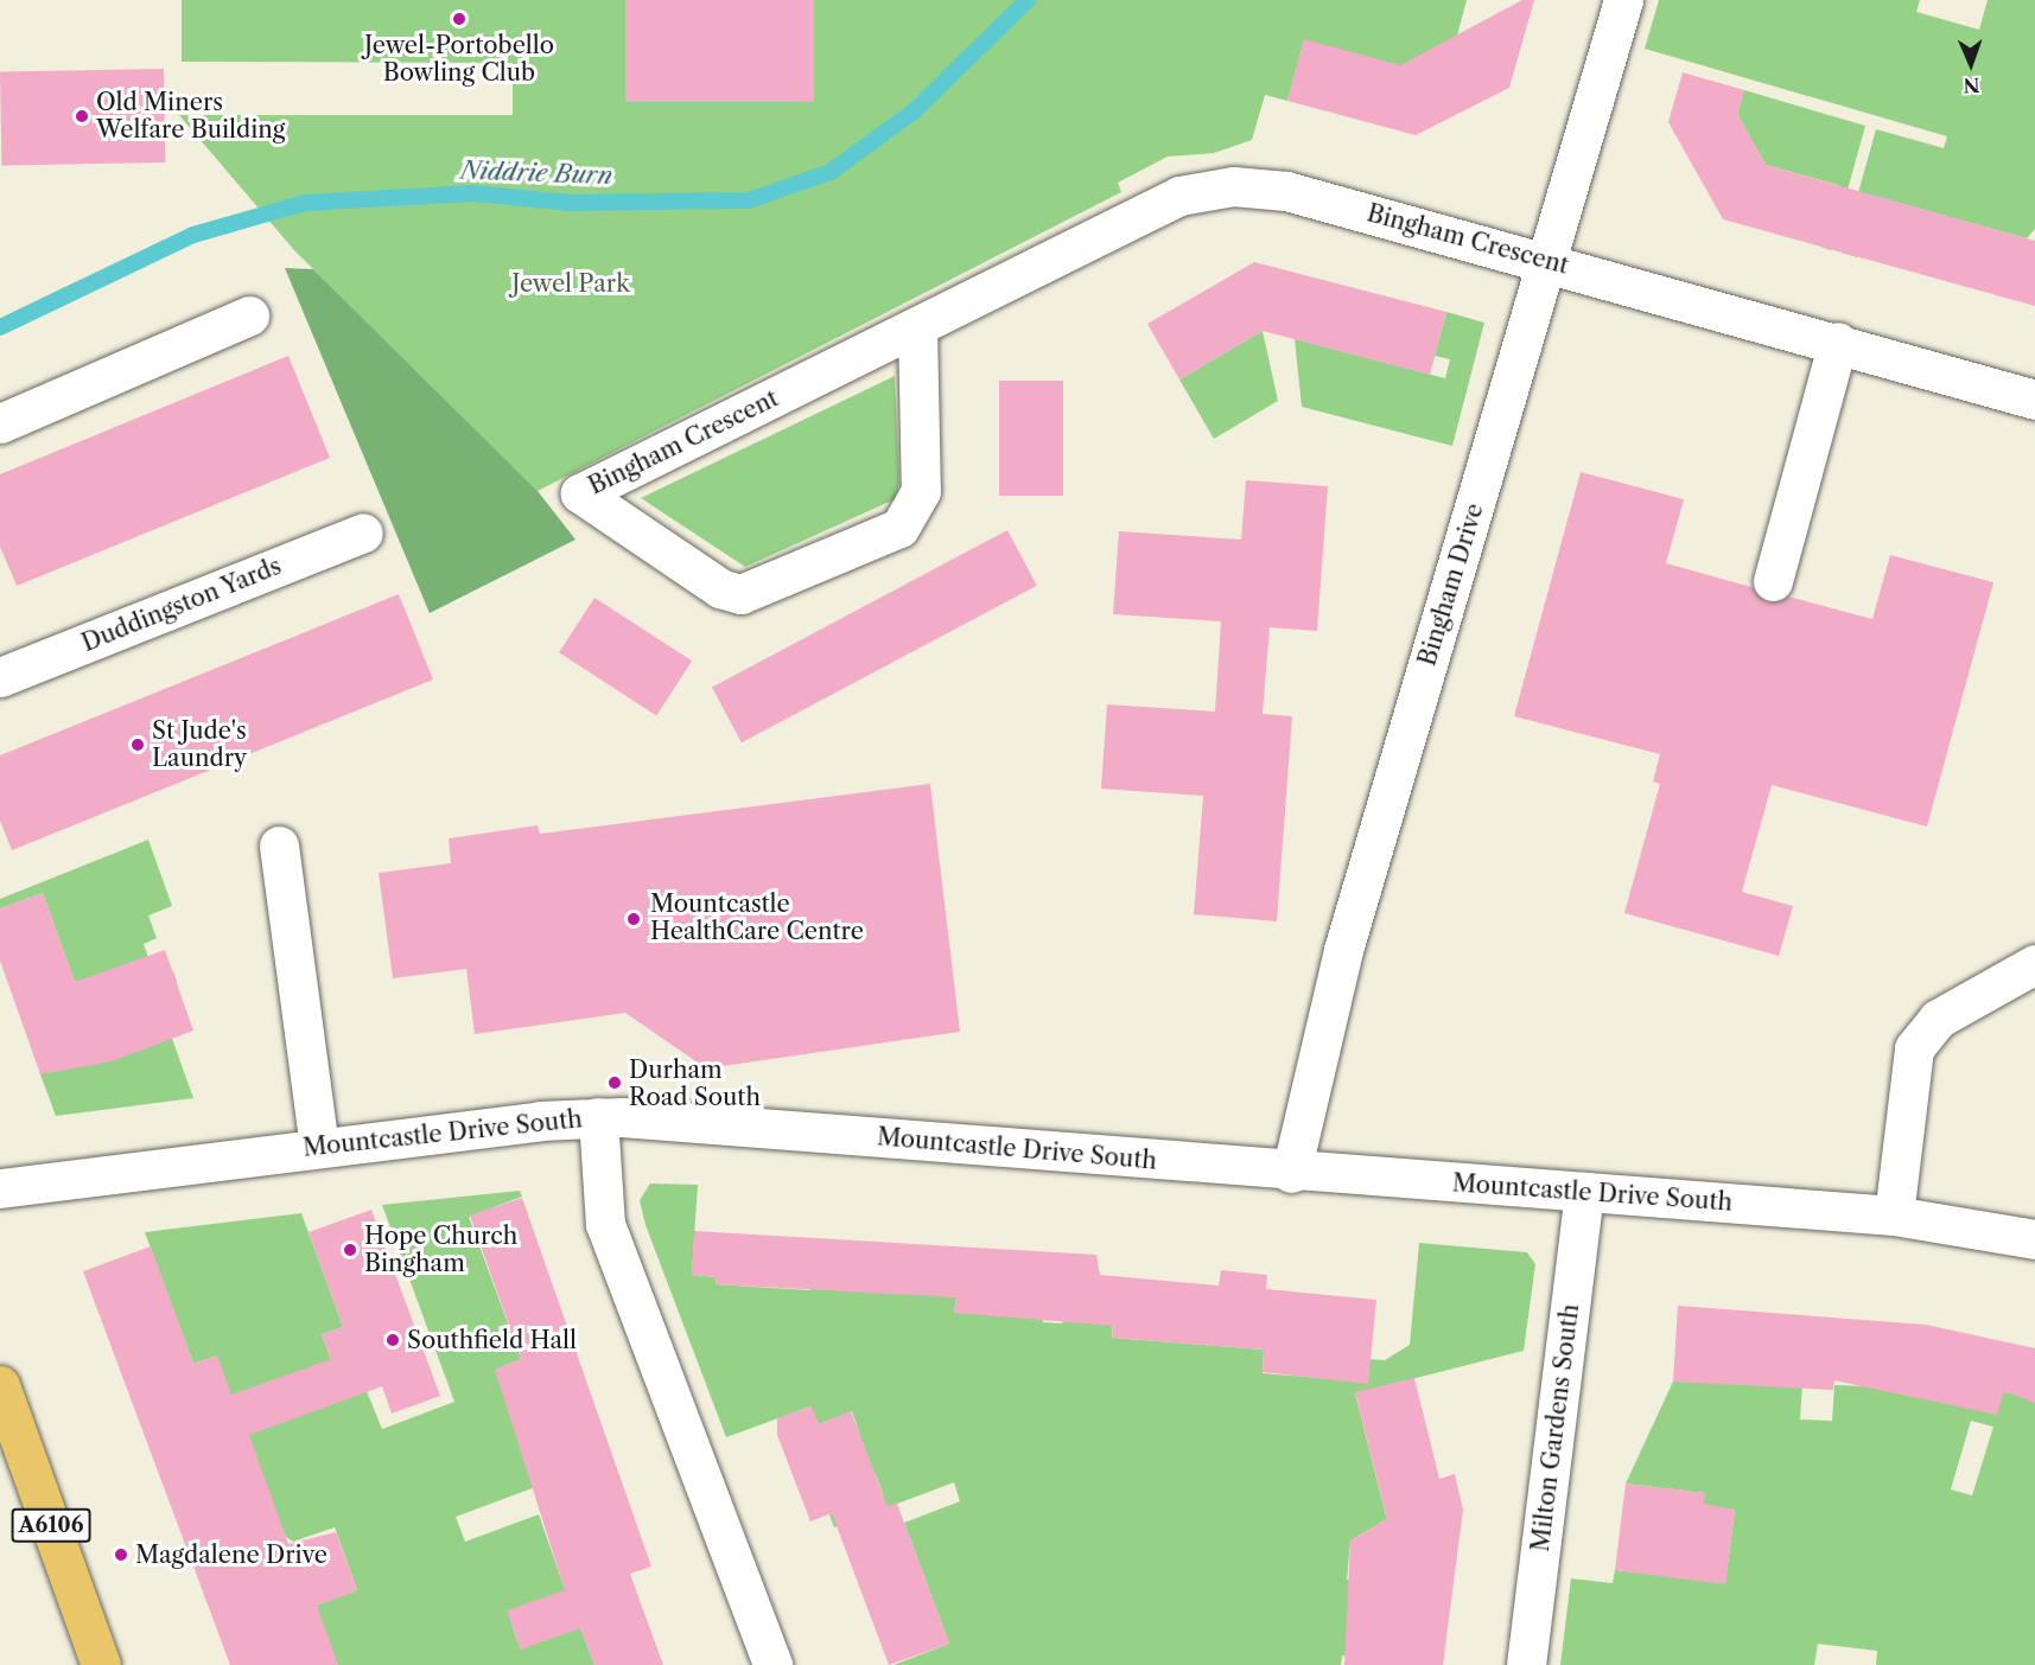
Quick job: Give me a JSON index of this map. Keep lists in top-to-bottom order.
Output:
{
  "streets": {
    "main road": ["A6106"],
    "street": [
      "Bingham Crescent",
      "Bingham Drive",
      "Duddingston Yards",
      "Mountcastle Drive South",
      "Milton Gardens South"
    ]
  },
  "crossings": [
    ["Bingham Crescent", "Bingham Drive"],
    ["Bingham Drive", "Mountcastle Drive South"],
    ["Mountcastle Drive South", "Milton Gardens South"]
  ],
  "water": ["Niddrie Burn"],
  "parks": ["Jewel Park"],
  "places": [
    "Jewel-Portobello Bowling Club",
    "Old Miners Welfare Building",
    "St Jude's Laundry",
    "Mountcastle HealthCare Centre",
    "Durham Road South",
    "Hope Church Bingham",
    "Southfield Hall",
    "Magdalene Drive"
  ],
  "north": "bottom"
}
